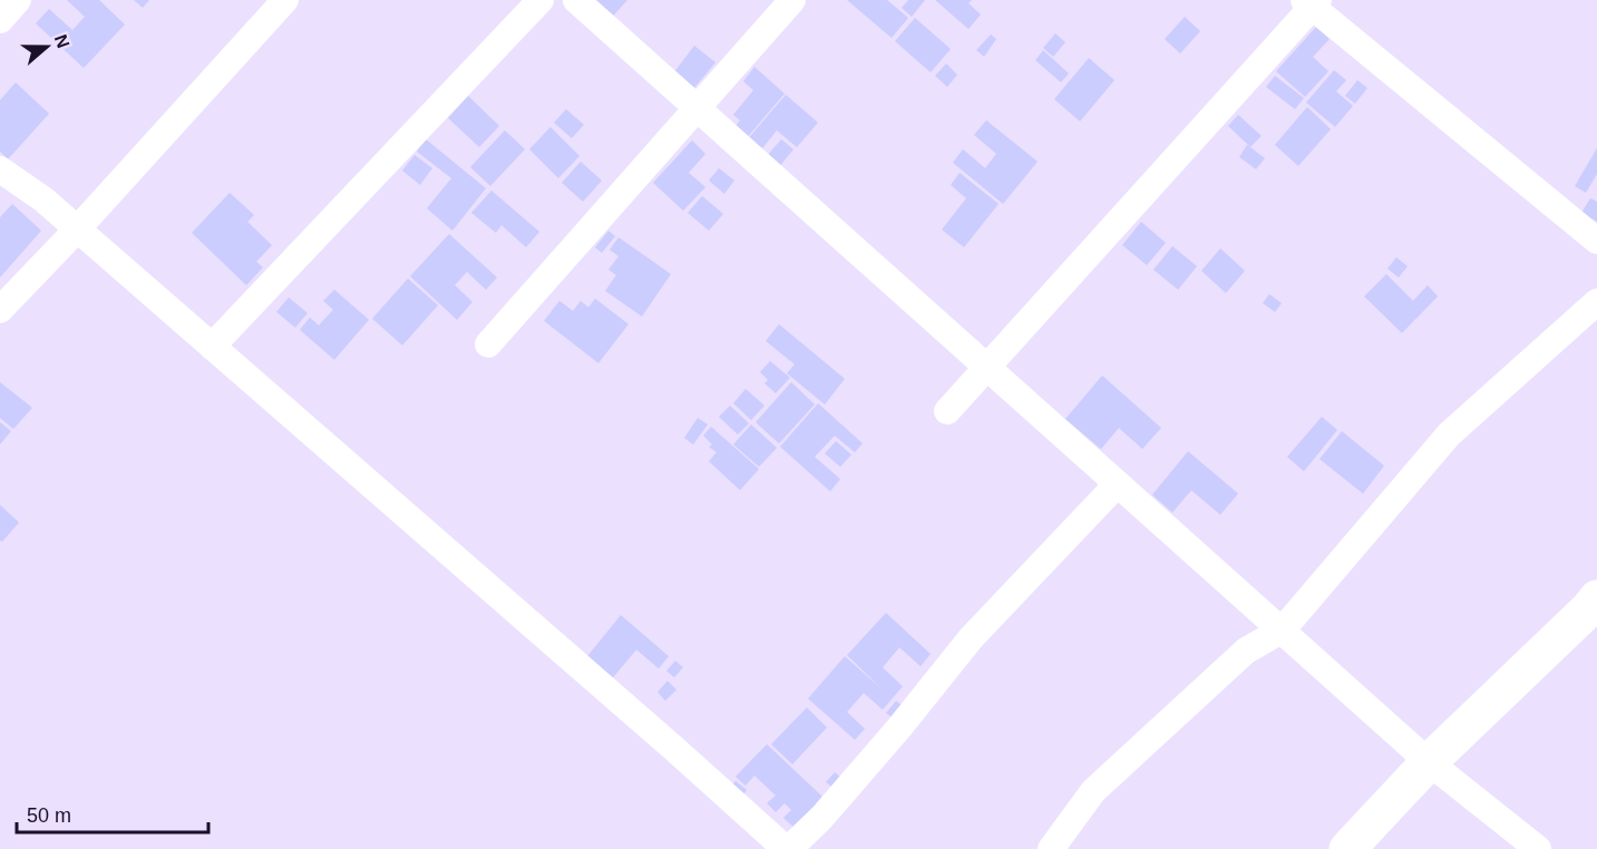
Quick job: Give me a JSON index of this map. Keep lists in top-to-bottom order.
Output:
{
  "scale_bar": "50 m",
  "north": "right"
}
